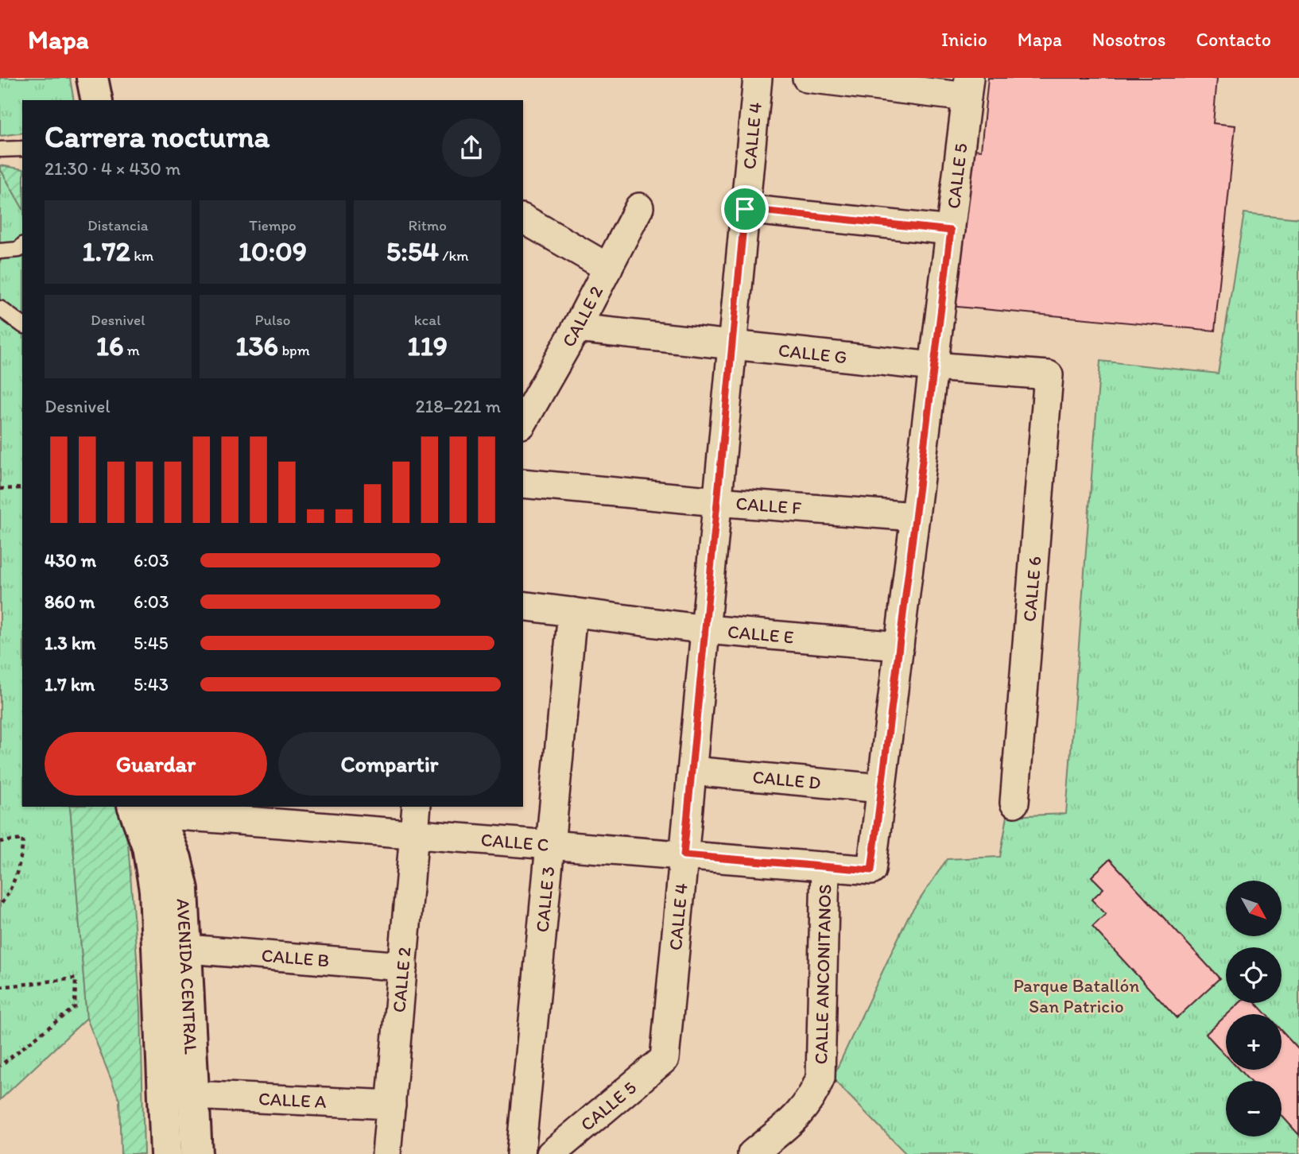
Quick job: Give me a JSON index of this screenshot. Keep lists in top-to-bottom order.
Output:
{
  "streets": {
    "street": [
      "CALLE 4",
      "CALLE 5",
      "CALLE 2",
      "CALLE G",
      "CALLE F",
      "CALLE 6",
      "CALLE E",
      "CALLE D",
      "CALLE C",
      "CALLE 3",
      "CALLE B",
      "CALLE ANCONITANOS",
      "AVENIDA CENTRAL",
      "CALLE A"
    ]
  },
  "crossings": [
    ["CALLE 4", "CALLE 5"],
    ["CALLE 4", "CALLE G"],
    ["CALLE 4", "CALLE F"],
    ["CALLE 4", "CALLE E"],
    ["CALLE 4", "CALLE D"],
    ["CALLE 4", "CALLE C"],
    ["CALLE 5", "CALLE G"],
    ["CALLE 5", "CALLE F"],
    ["CALLE 5", "CALLE E"],
    ["CALLE 5", "CALLE D"],
    ["CALLE 5", "CALLE C"],
    ["CALLE 2", "CALLE G"],
    ["CALLE 2", "CALLE C"],
    ["CALLE 2", "CALLE B"],
    ["CALLE 2", "CALLE A"],
    ["CALLE G", "CALLE 6"],
    ["CALLE E", "CALLE 3"],
    ["CALLE C", "CALLE 3"],
    ["CALLE C", "CALLE ANCONITANOS"],
    ["CALLE C", "AVENIDA CENTRAL"],
    ["CALLE B", "AVENIDA CENTRAL"],
    ["AVENIDA CENTRAL", "CALLE A"]
  ],
  "parks": ["Parque Batallón San Patricio"],
  "north": "bottom right",
  "page": {
    "header": "Mapa",
    "nav": [
      "Inicio",
      "Mapa",
      "Nosotros",
      "Contacto"
    ],
    "heading": ["Carrera nocturna", "21:30 · 4 × 430 m"],
    "stats": [
      ["Distancia", "1.72 km"],
      ["Tiempo", "10:09"],
      ["Ritmo", "5:54 /km"],
      ["Desnivel", "16 m"],
      ["Pulso", "136 bpm"],
      ["kcal", "119"]
    ],
    "chart": ["Desnivel", "218–221 m"],
    "list": [
      {
        "name": "430 m",
        "note": "6:03"
      },
      {
        "name": "860 m",
        "note": "6:03"
      },
      {
        "name": "1.3 km",
        "note": "5:45"
      },
      {
        "name": "1.7 km",
        "note": "5:43"
      }
    ],
    "buttons": ["Guardar", "Compartir"],
    "map_buttons": ["+", "−"]
  }
}
